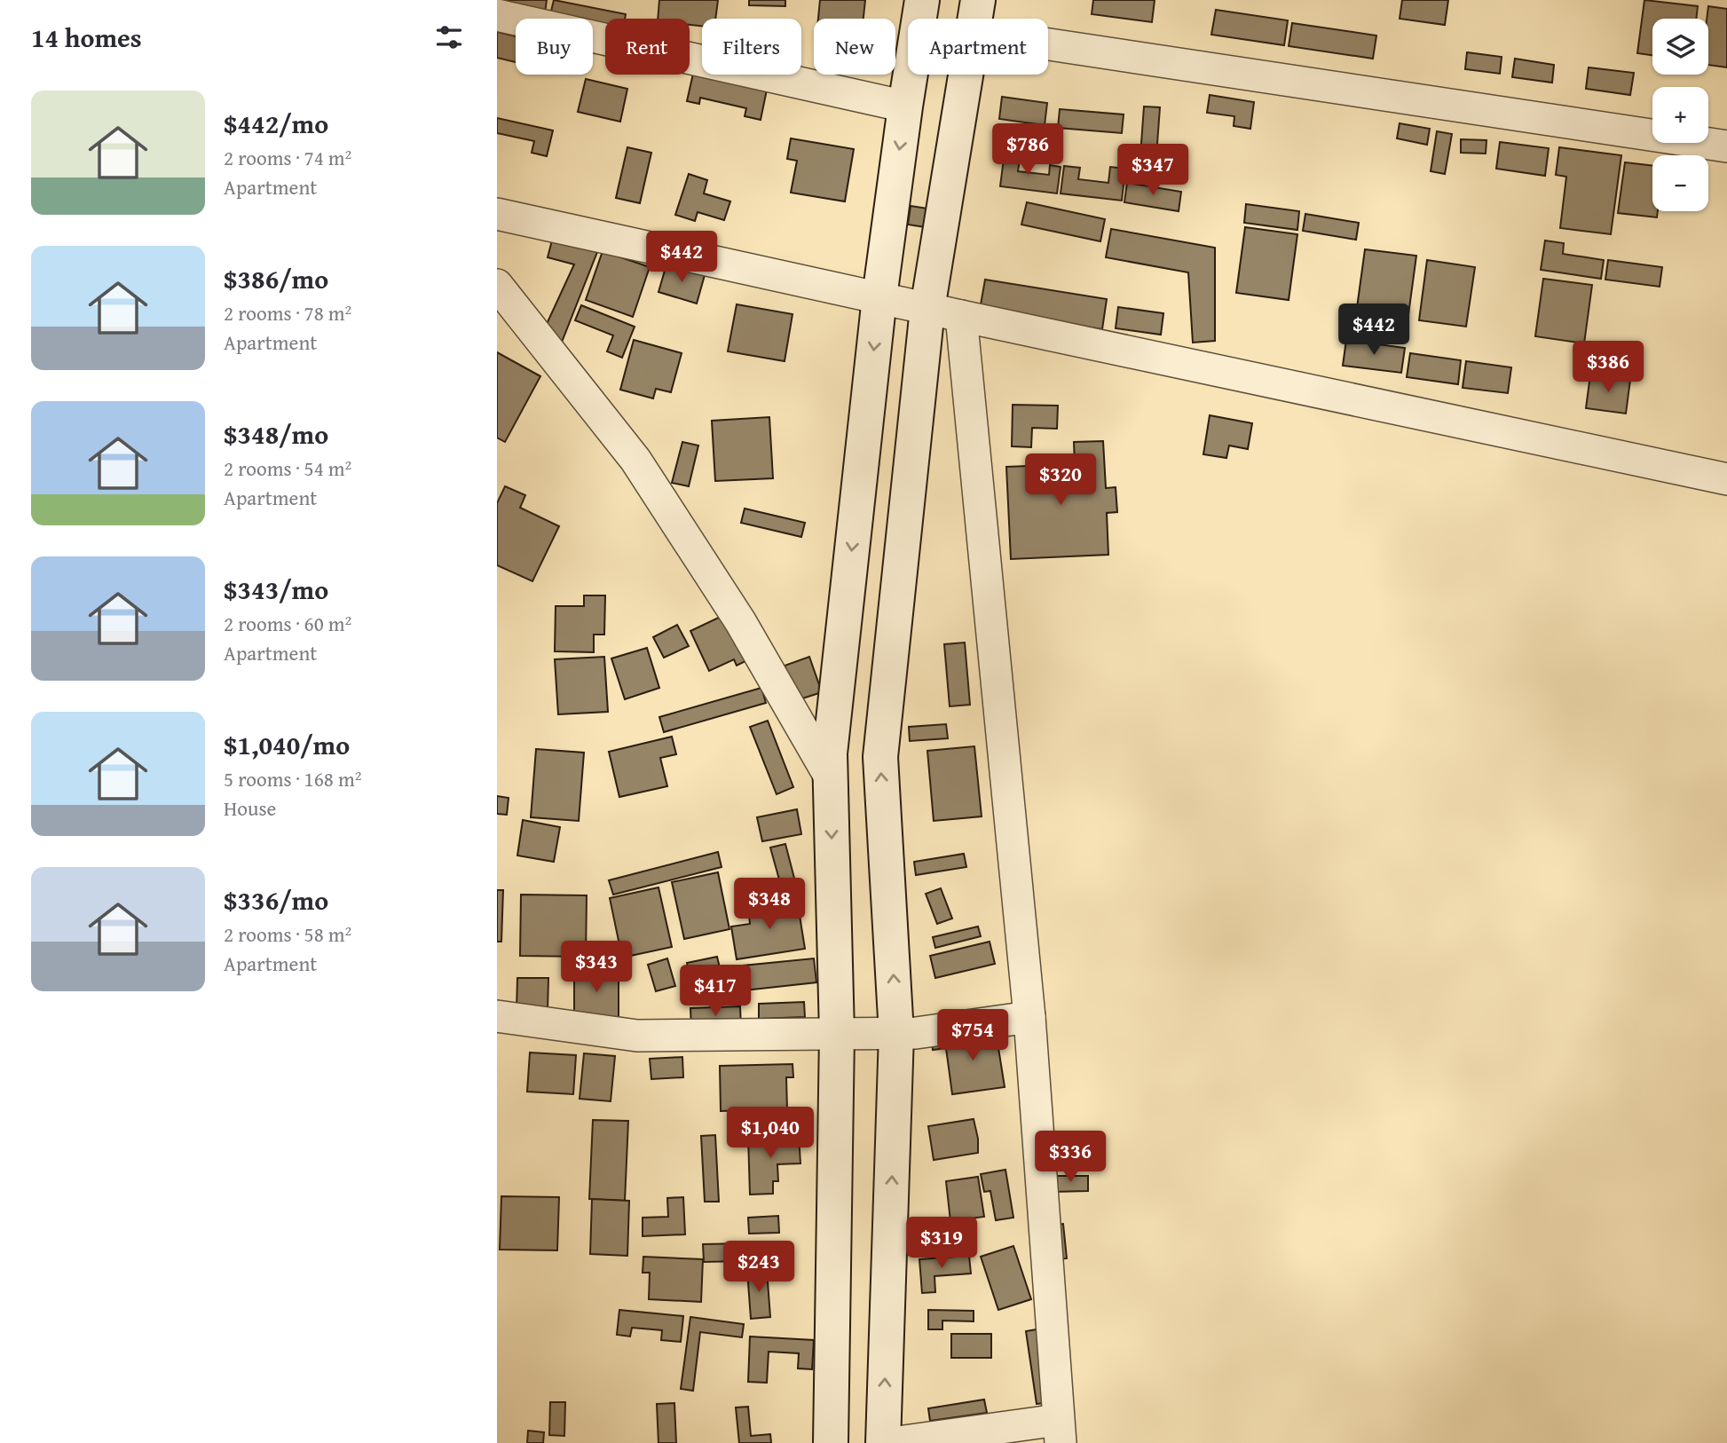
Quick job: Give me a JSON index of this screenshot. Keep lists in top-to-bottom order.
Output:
{
  "page": {
    "heading": "14 homes",
    "map_buttons": ["+", "−"],
    "chip": [
      "Buy",
      "Rent",
      "Filters",
      "New",
      "Apartment"
    ],
    "list": [
      {
        "name": "$442/mo",
        "note": "2 rooms · 74 m² · Apartment"
      },
      {
        "name": "$386/mo",
        "note": "2 rooms · 78 m² · Apartment"
      },
      {
        "name": "$348/mo",
        "note": "2 rooms · 54 m² · Apartment"
      },
      {
        "name": "$343/mo",
        "note": "2 rooms · 60 m² · Apartment"
      },
      {
        "name": "$1,040/mo",
        "note": "5 rooms · 168 m² · House"
      },
      {
        "name": "$336/mo",
        "note": "2 rooms · 58 m² · Apartment"
      }
    ],
    "price": [
      "$786",
      "$347",
      "$442",
      "$442",
      "$386",
      "$320",
      "$348",
      "$343",
      "$417",
      "$754",
      "$1,040",
      "$336",
      "$319",
      "$243"
    ]
  }
}
